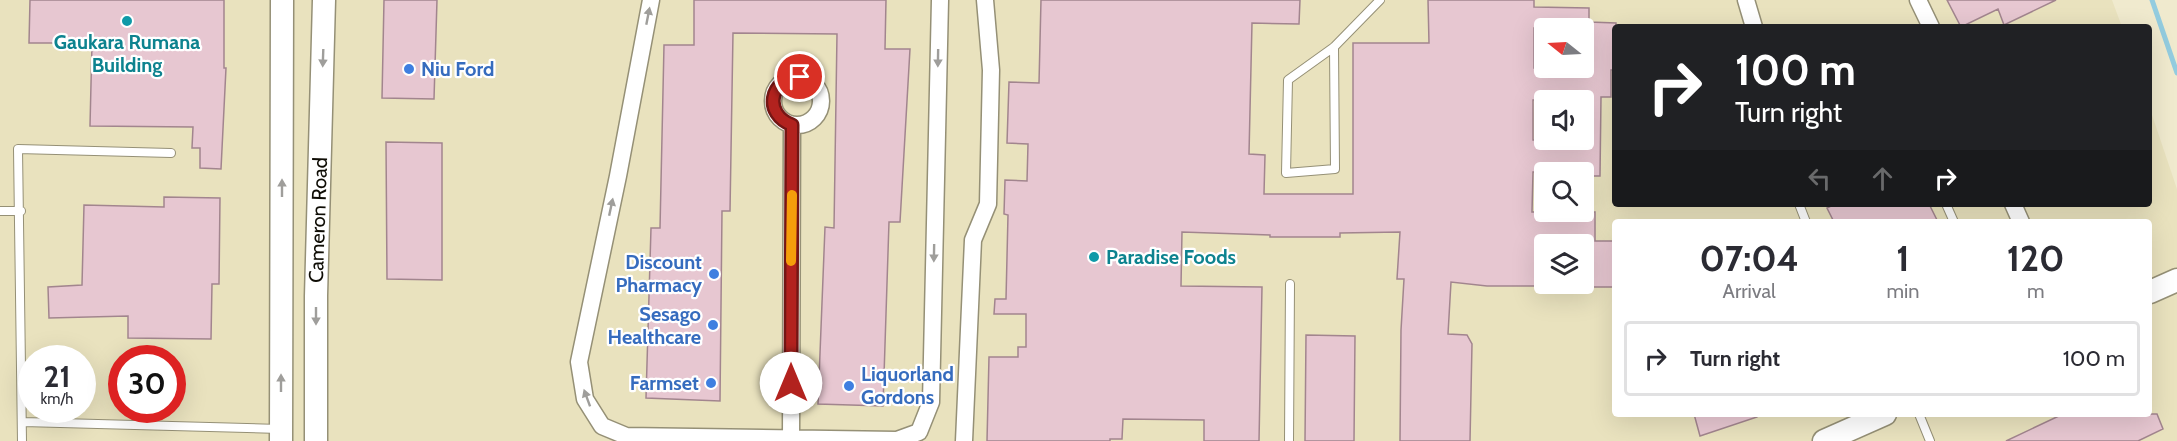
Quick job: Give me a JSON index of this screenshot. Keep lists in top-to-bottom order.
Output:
{
  "streets": {
    "main road": ["Cameron Road"]
  },
  "places": [
    "Gaukara Rumana Building",
    "Niu Ford",
    "Paradise Foods",
    "Discount Pharmacy",
    "Sesago Healthcare",
    "Farmset",
    "Liquorland Gordons"
  ],
  "north": "left",
  "page": {
    "turn": ["100 m", "Turn right"],
    "eta": [
      "07:04",
      "Arrival",
      "1",
      "min",
      "120",
      "m"
    ],
    "list": [
      {
        "name": "Turn right",
        "value": "100 m"
      }
    ],
    "speed": "21 km/h",
    "limit": "30"
  }
}
